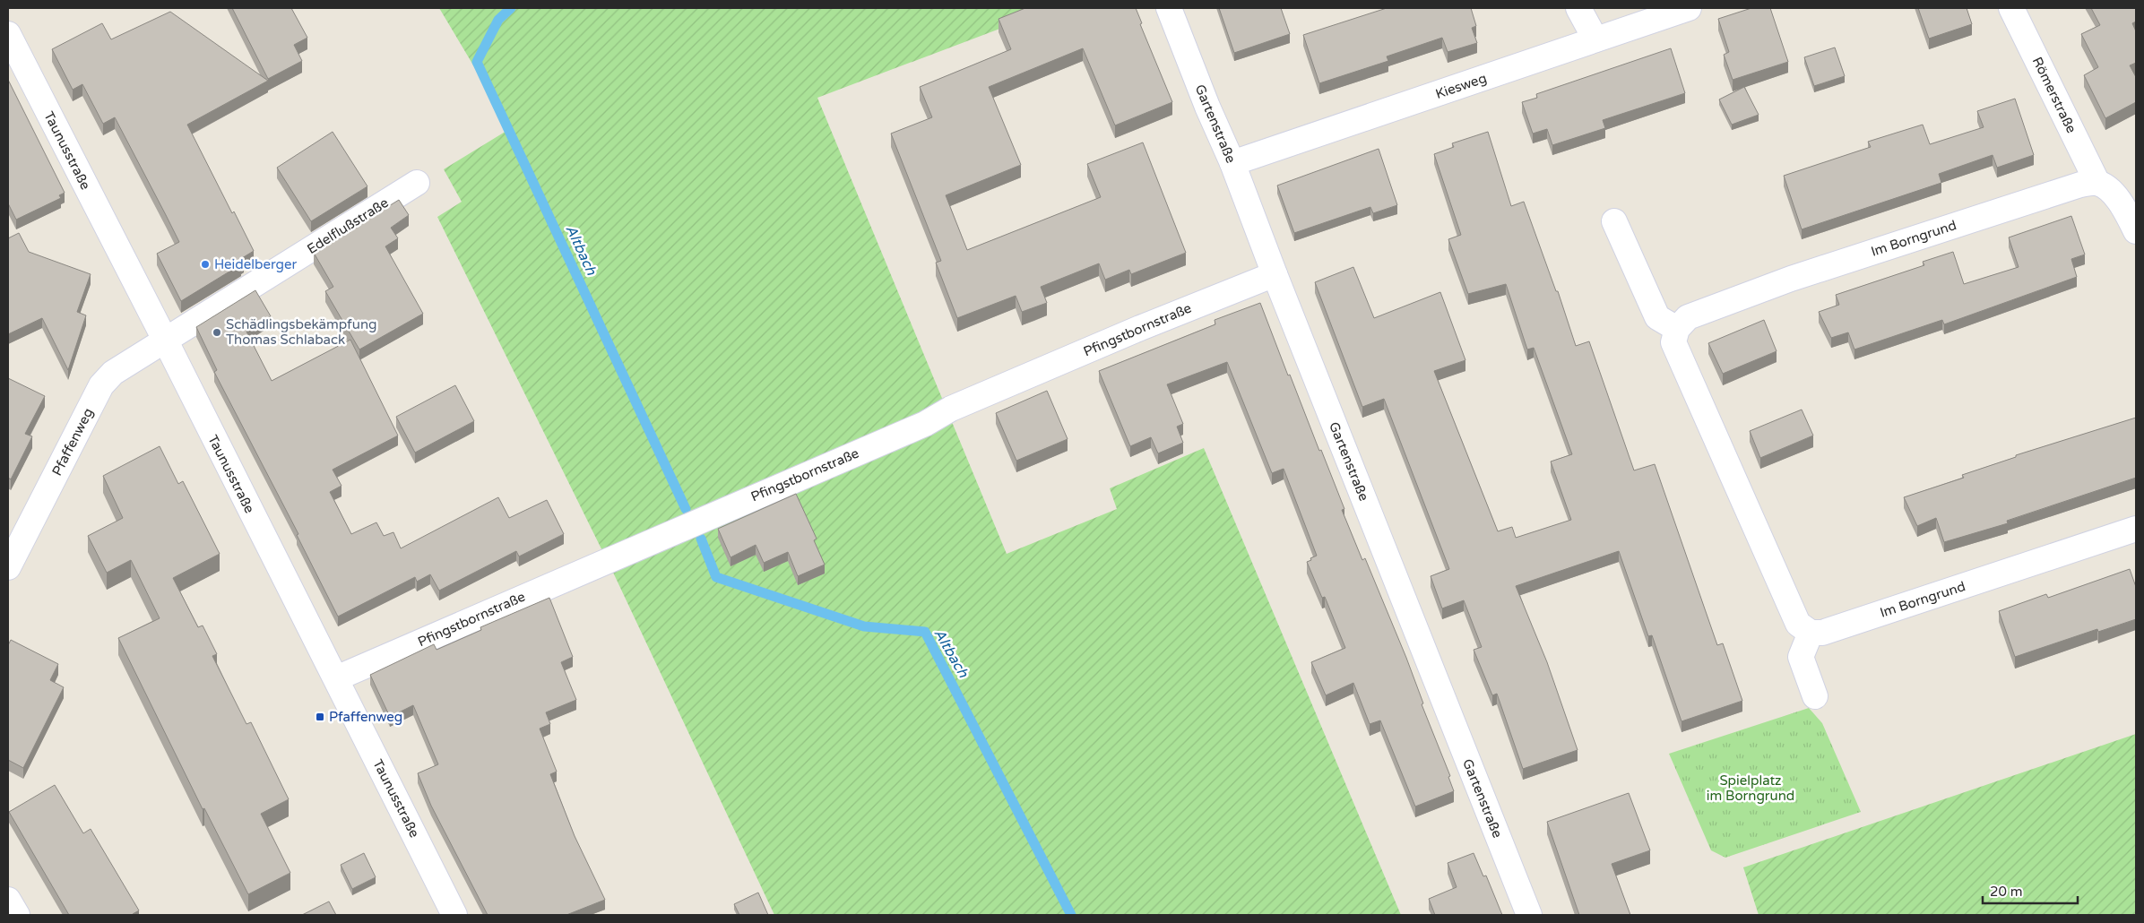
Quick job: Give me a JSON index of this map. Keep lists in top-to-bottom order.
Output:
{
  "streets": {
    "street": [
      "Kiesweg",
      "Römerstraße",
      "Gartenstraße",
      "Taunusstraße",
      "Edelflußstraße",
      "Im Borngrund",
      "Pfingstbornstraße",
      "Pfaffenweg"
    ]
  },
  "crossings": [
    ["Kiesweg", "Gartenstraße"],
    ["Römerstraße", "Im Borngrund"],
    ["Gartenstraße", "Pfingstbornstraße"],
    ["Taunusstraße", "Edelflußstraße"],
    ["Taunusstraße", "Pfingstbornstraße"],
    ["Taunusstraße", "Pfaffenweg"],
    ["Edelflußstraße", "Pfaffenweg"]
  ],
  "water": ["Altbach"],
  "parks": ["Spielplatz im Borngrund"],
  "places": {
    "other": ["Heidelberger", "Schädlingsbekämpfung Thomas Schlaback"],
    "transit": ["Pfaffenweg"]
  },
  "scale_bar": "20 m"
}
